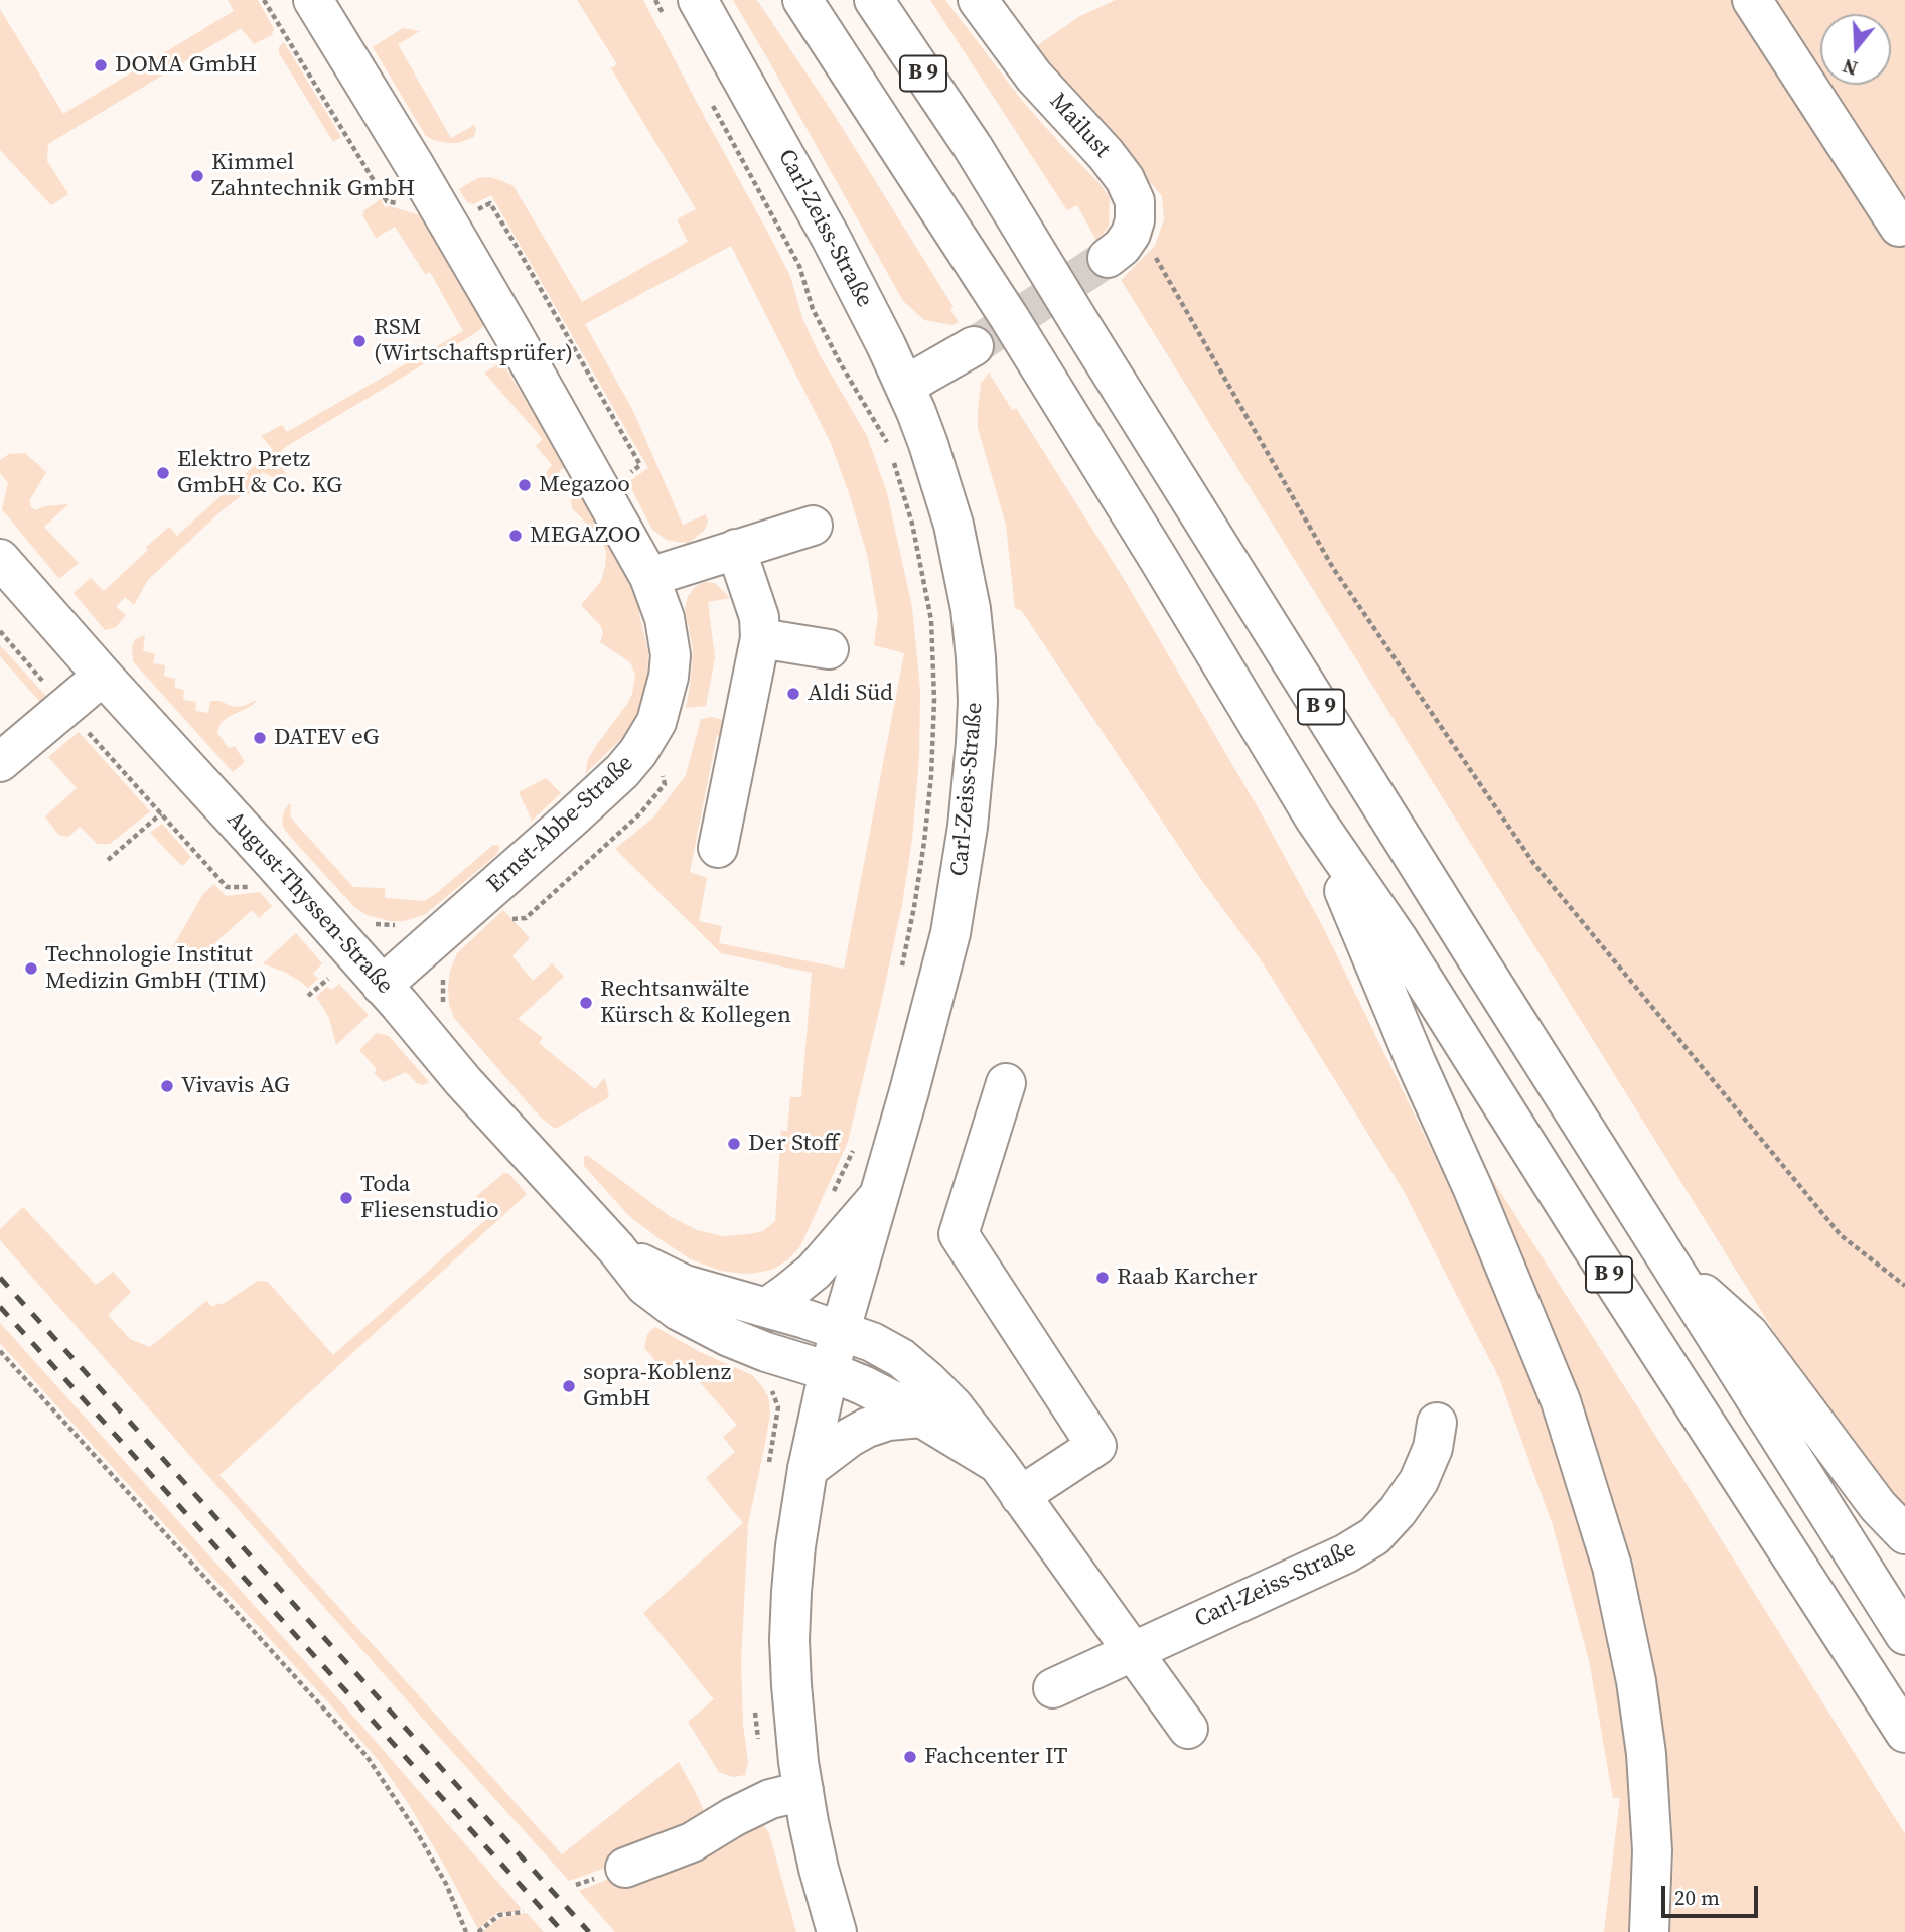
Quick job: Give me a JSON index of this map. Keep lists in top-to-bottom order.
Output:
{
  "streets": {
    "main road": [
      "B 9",
      "Mailust",
      "Carl-Zeiss-Straße",
      "Ernst-Abbe-Straße",
      "August-Thyssen-Straße"
    ]
  },
  "crossings": [
    ["Carl-Zeiss-Straße", "August-Thyssen-Straße"],
    ["Ernst-Abbe-Straße", "August-Thyssen-Straße"]
  ],
  "places": [
    "DOMA GmbH",
    "Kimmel Zahntechnik GmbH",
    "RSM (Wirtschaftsprüfer)",
    "Elektro Pretz GmbH & Co. KG",
    "Megazoo",
    "MEGAZOO",
    "Aldi Süd",
    "DATEV eG",
    "Technologie Institut Medizin GmbH (TIM)",
    "Rechtsanwälte Kürsch & Kollegen",
    "Vivavis AG",
    "Der Stoff",
    "Toda Fliesenstudio",
    "Raab Karcher",
    "sopra-Koblenz GmbH",
    "Fachcenter IT"
  ],
  "scale_bar": "20 m",
  "north": "bottom"
}
